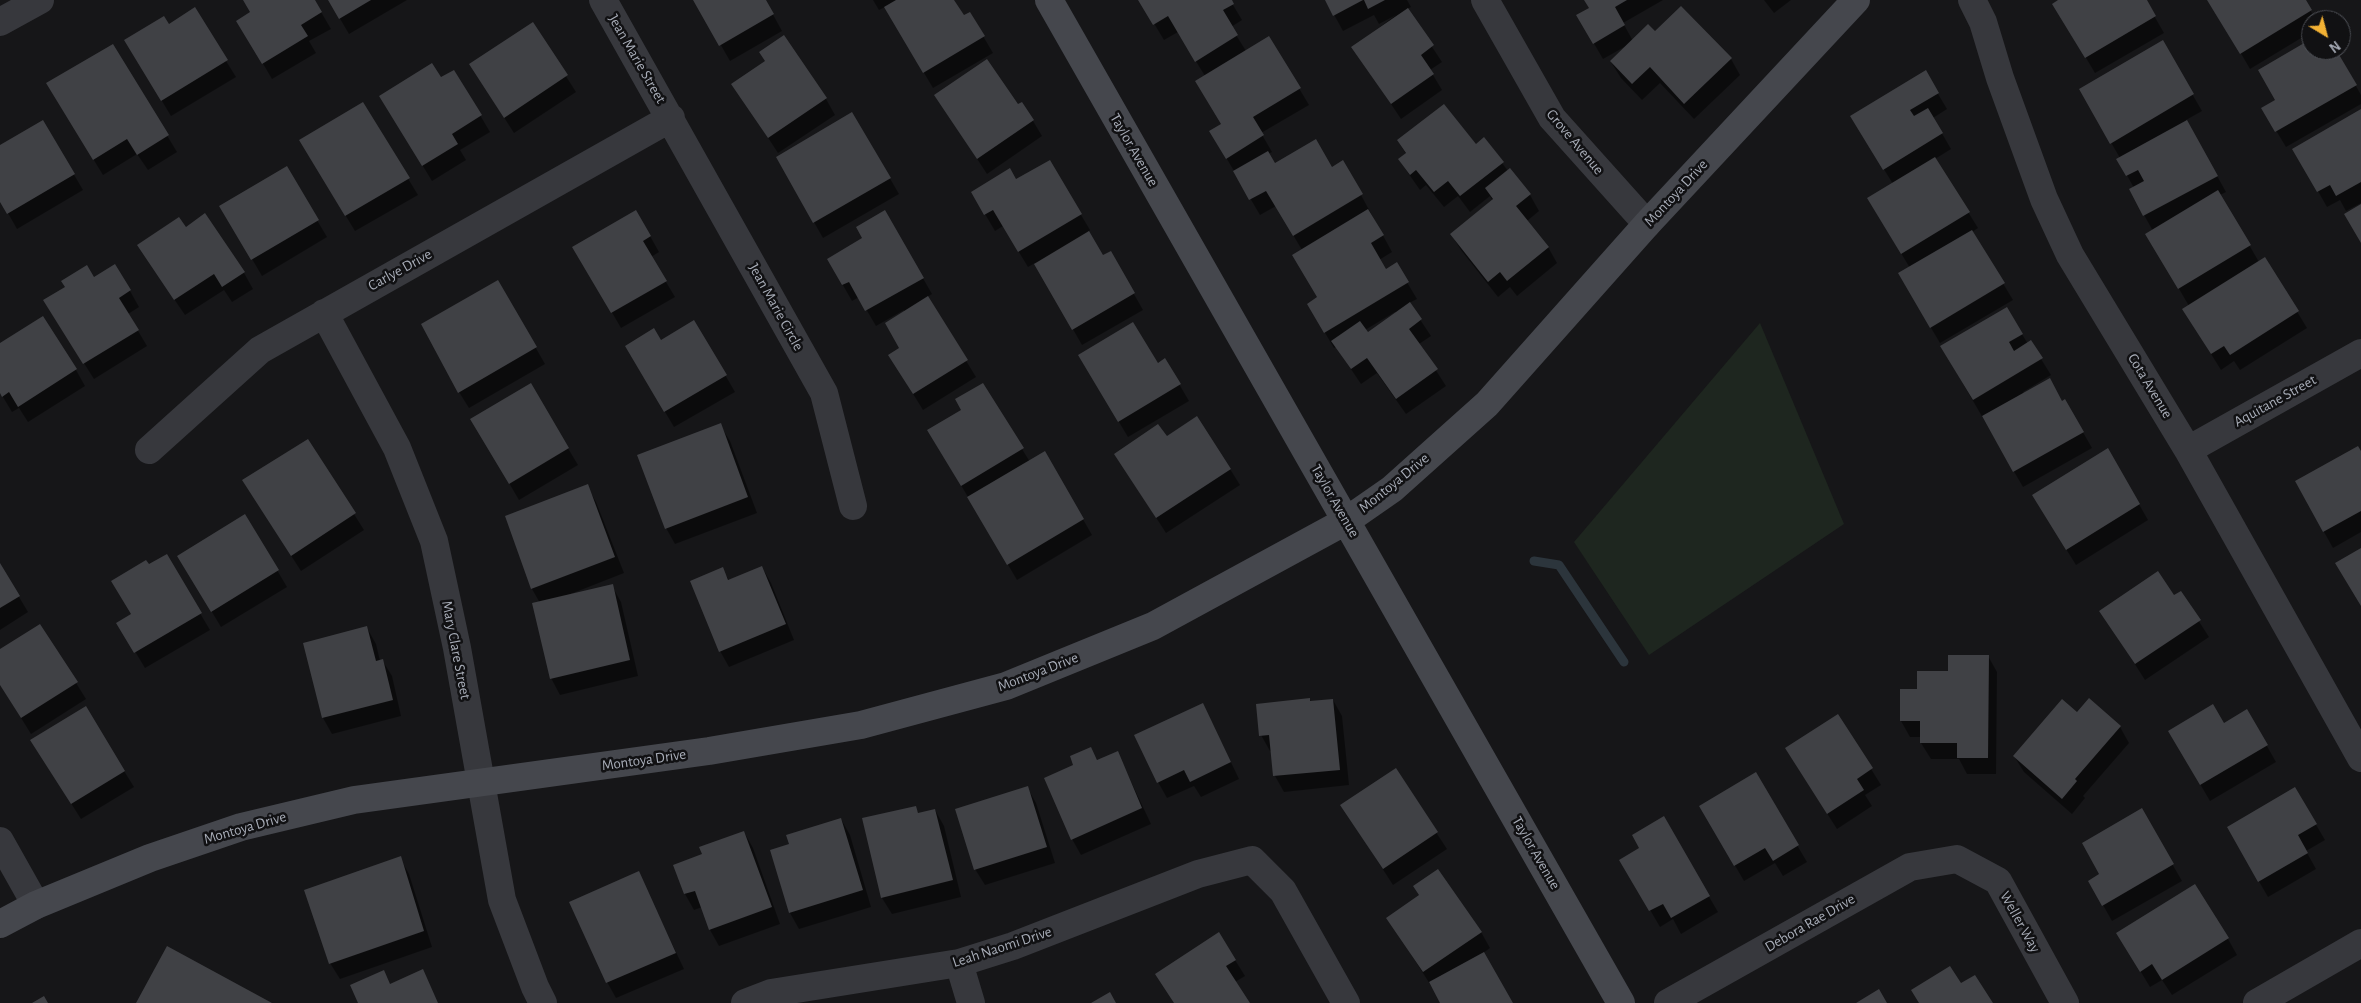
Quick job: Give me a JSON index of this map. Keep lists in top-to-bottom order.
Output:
{
  "streets": {
    "street": [
      "Jean Marie Street",
      "Grove Avenue",
      "Taylor Avenue",
      "Montoya Drive",
      "Carlye Drive",
      "Jean Marie Circle",
      "Cota Avenue",
      "Aquitane Street",
      "Mary Clare Street",
      "Weller Way",
      "Debora Rae Drive",
      "Leah Naomi Drive"
    ]
  },
  "crossings": [
    ["Jean Marie Street", "Carlye Drive"],
    ["Jean Marie Street", "Jean Marie Circle"],
    ["Grove Avenue", "Montoya Drive"],
    ["Taylor Avenue", "Montoya Drive"],
    ["Montoya Drive", "Mary Clare Street"],
    ["Carlye Drive", "Jean Marie Circle"],
    ["Carlye Drive", "Mary Clare Street"],
    ["Cota Avenue", "Aquitane Street"],
    ["Weller Way", "Debora Rae Drive"]
  ],
  "north": "bottom right"
}
